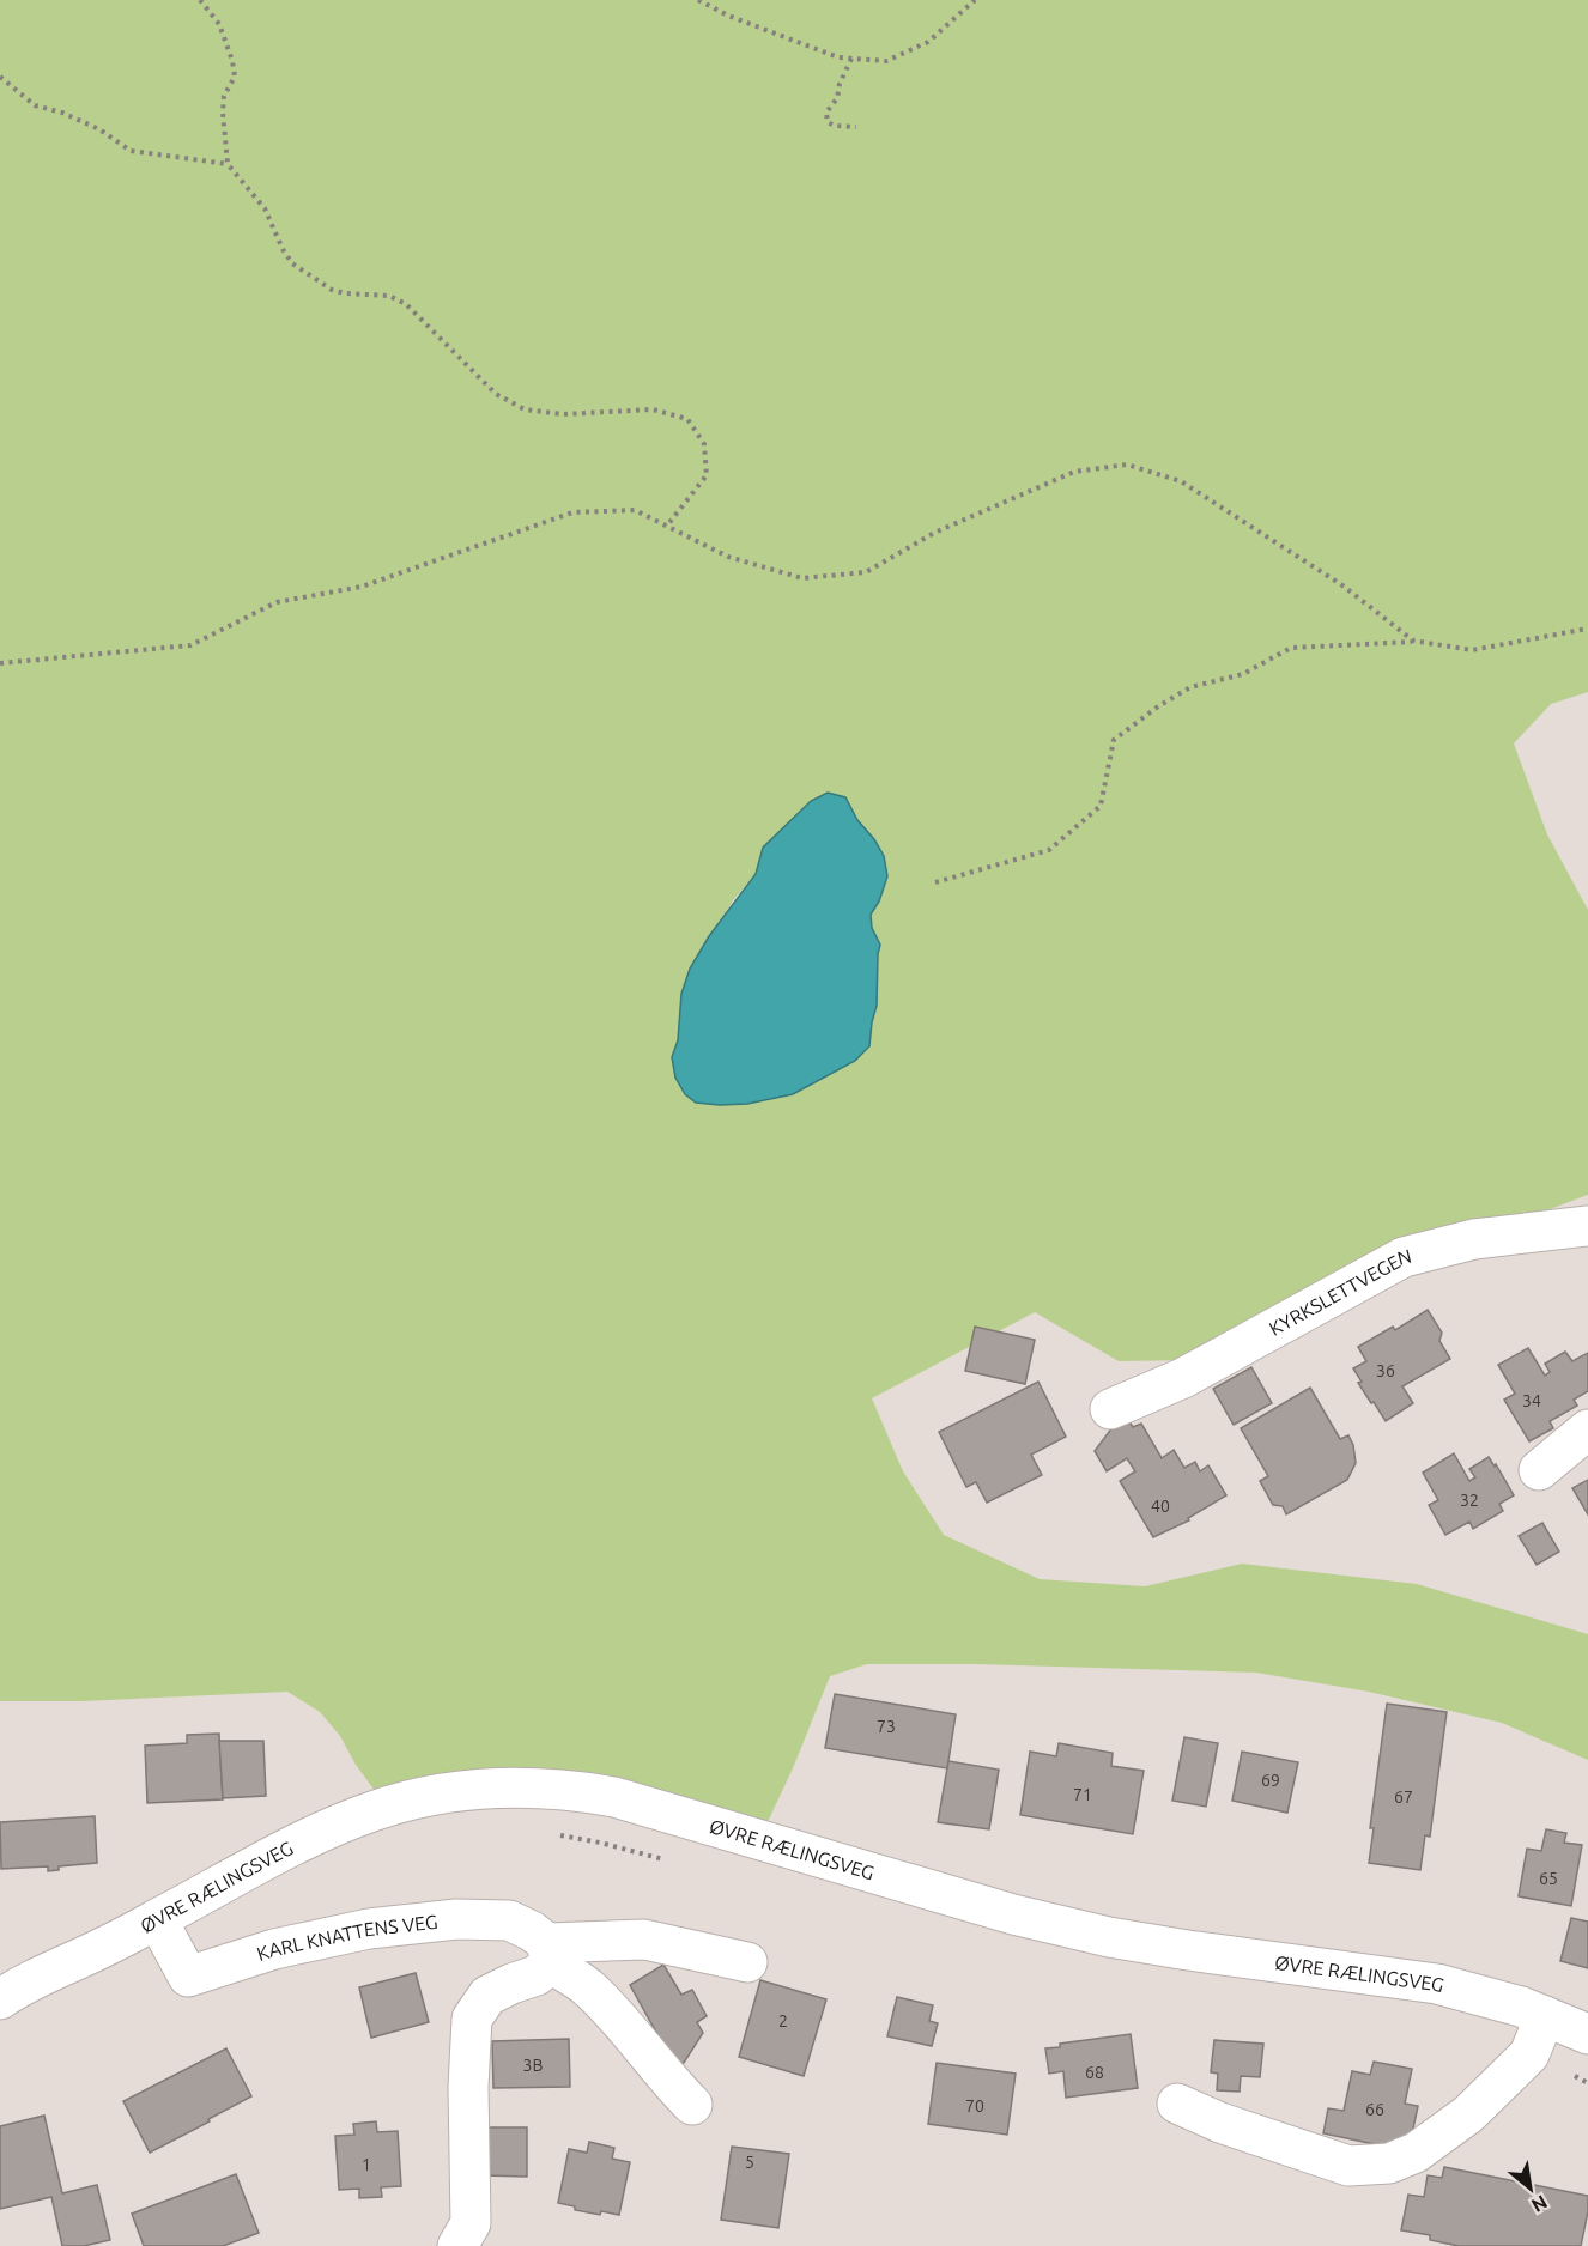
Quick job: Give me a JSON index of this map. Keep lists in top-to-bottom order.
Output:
{
  "streets": {
    "main road": ["KYRKSLETTVEGEN", "ØVRE RÆLINGSVEG", "KARL KNATTENS VEG"]
  },
  "crossings": [
    ["ØVRE RÆLINGSVEG", "KARL KNATTENS VEG"]
  ],
  "house_numbers": [
    "36",
    "34",
    "32",
    "40",
    "73",
    "69",
    "71",
    "67",
    "65",
    "2",
    "3B",
    "68",
    "70",
    "66",
    "5",
    "1"
  ],
  "north": "bottom right"
}
